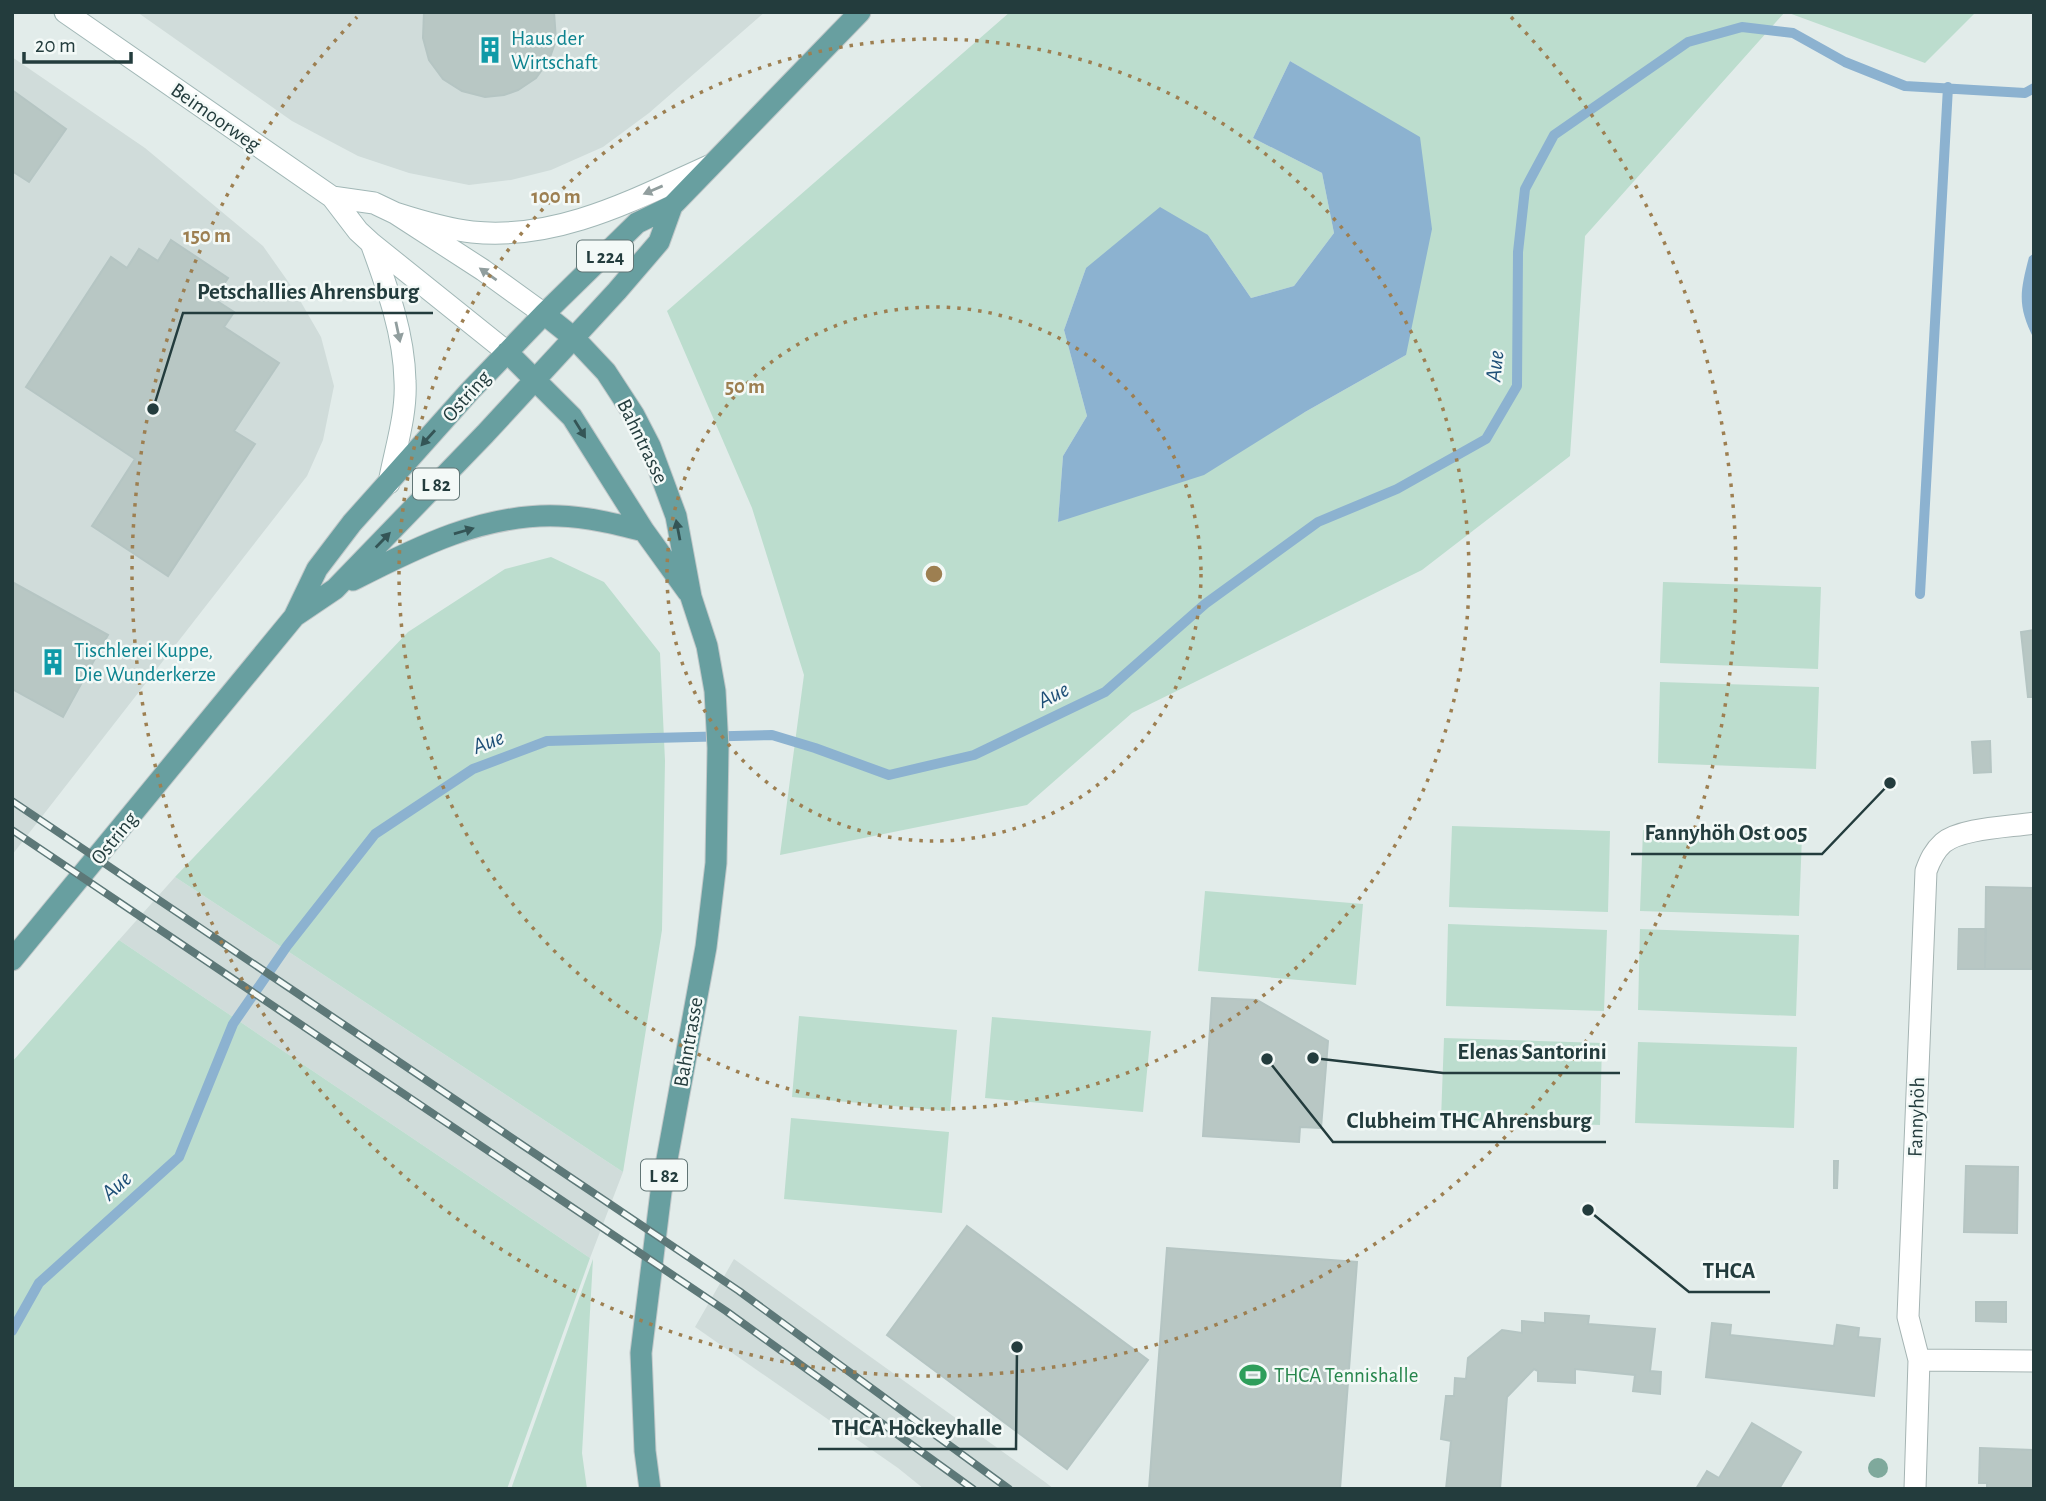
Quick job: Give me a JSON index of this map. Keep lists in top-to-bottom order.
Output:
{
  "streets": {
    "main road": [
      "Beimoorweg",
      "L 224",
      "Ostring",
      "Bahntrasse",
      "L 82",
      "Fannyhöh"
    ]
  },
  "crossings": [
    ["Beimoorweg", "Ostring"],
    ["Beimoorweg", "Bahntrasse"],
    ["Ostring", "Bahntrasse"],
    ["Ostring", "L 82"],
    ["Bahntrasse", "L 82"]
  ],
  "water": ["Aue"],
  "places": {
    "building": ["Haus der Wirtschaft", "Tischlerei Kuppe, Die Wunderkerze"],
    "other": [
      "Petschallies Ahrensburg",
      "Fannyhöh Ost 005",
      "Elenas Santorini",
      "Clubheim THC Ahrensburg",
      "THCA",
      "THCA Hockeyhalle"
    ],
    "sports": ["THCA Tennishalle"]
  },
  "scale_bar": "20 m",
  "rings": ["100 m", "150 m", "50 m"]
}
